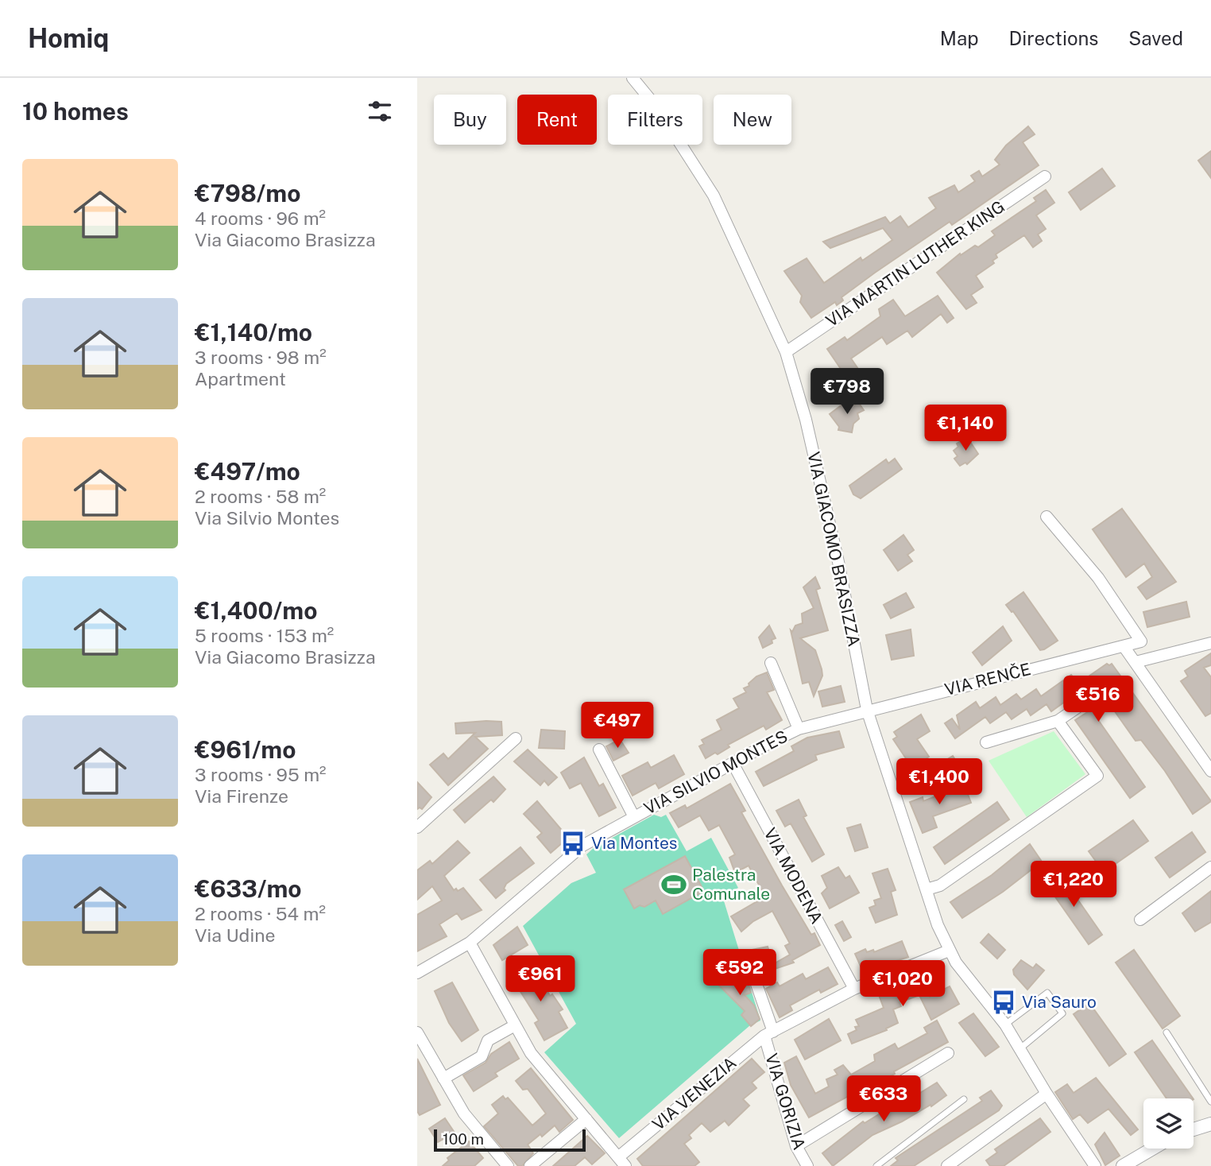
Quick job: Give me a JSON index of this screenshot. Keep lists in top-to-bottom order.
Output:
{
  "streets": {
    "street": [
      "VIA MARTIN LUTHER KING",
      "VIA GIACOMO BRASIZZA",
      "VIA RENČE",
      "VIA SILVIO MONTES",
      "VIA MODENA",
      "VIA VENEZIA",
      "VIA GORIZIA"
    ]
  },
  "crossings": [
    ["VIA MARTIN LUTHER KING", "VIA GIACOMO BRASIZZA"],
    ["VIA GIACOMO BRASIZZA", "VIA RENČE"],
    ["VIA GIACOMO BRASIZZA", "VIA SILVIO MONTES"],
    ["VIA GIACOMO BRASIZZA", "VIA VENEZIA"],
    ["VIA RENČE", "VIA SILVIO MONTES"],
    ["VIA SILVIO MONTES", "VIA MODENA"],
    ["VIA MODENA", "VIA VENEZIA"],
    ["VIA VENEZIA", "VIA GORIZIA"]
  ],
  "places": {
    "bus stop": ["Via Montes", "Via Sauro"],
    "sports": ["Palestra Comunale"]
  },
  "scale_bar": "100 m",
  "page": {
    "header": "Homiq",
    "nav": ["Map", "Directions", "Saved"],
    "heading": "10 homes",
    "chip": [
      "Buy",
      "Rent",
      "Filters",
      "New"
    ],
    "list": [
      {
        "name": "€798/mo",
        "note": "4 rooms · 96 m² · Via Giacomo Brasizza"
      },
      {
        "name": "€1,140/mo",
        "note": "3 rooms · 98 m² · Apartment"
      },
      {
        "name": "€497/mo",
        "note": "2 rooms · 58 m² · Via Silvio Montes"
      },
      {
        "name": "€1,400/mo",
        "note": "5 rooms · 153 m² · Via Giacomo Brasizza"
      },
      {
        "name": "€961/mo",
        "note": "3 rooms · 95 m² · Via Firenze"
      },
      {
        "name": "€633/mo",
        "note": "2 rooms · 54 m² · Via Udine"
      }
    ],
    "price": [
      "€798",
      "€1,140",
      "€516",
      "€497",
      "€1,400",
      "€1,220",
      "€592",
      "€961",
      "€1,020",
      "€633"
    ],
    "scale": "100 m"
  }
}
